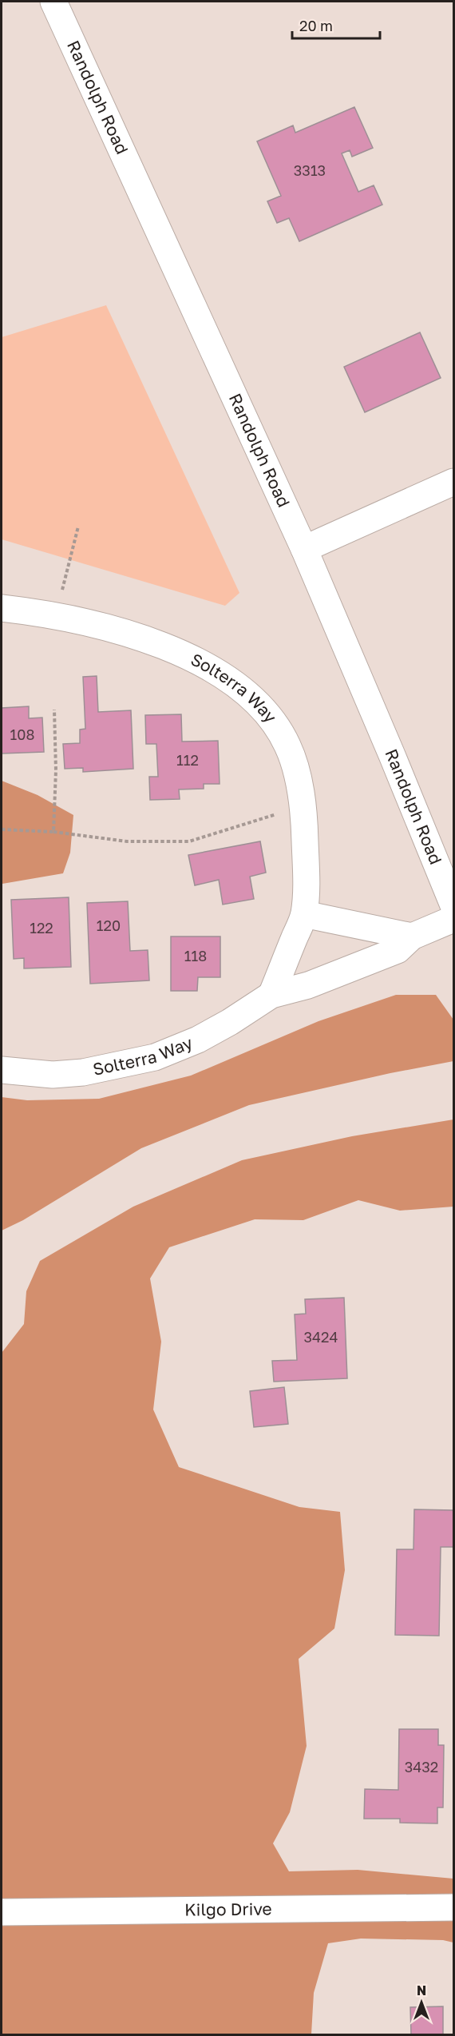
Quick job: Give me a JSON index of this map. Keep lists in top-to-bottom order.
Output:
{
  "streets": {
    "street": ["Randolph Road", "Solterra Way", "Kilgo Drive"]
  },
  "house_numbers": [
    "3313",
    "108",
    "112",
    "120",
    "122",
    "118",
    "3424",
    "3432"
  ],
  "scale_bar": "20 m",
  "north": "top"
}
